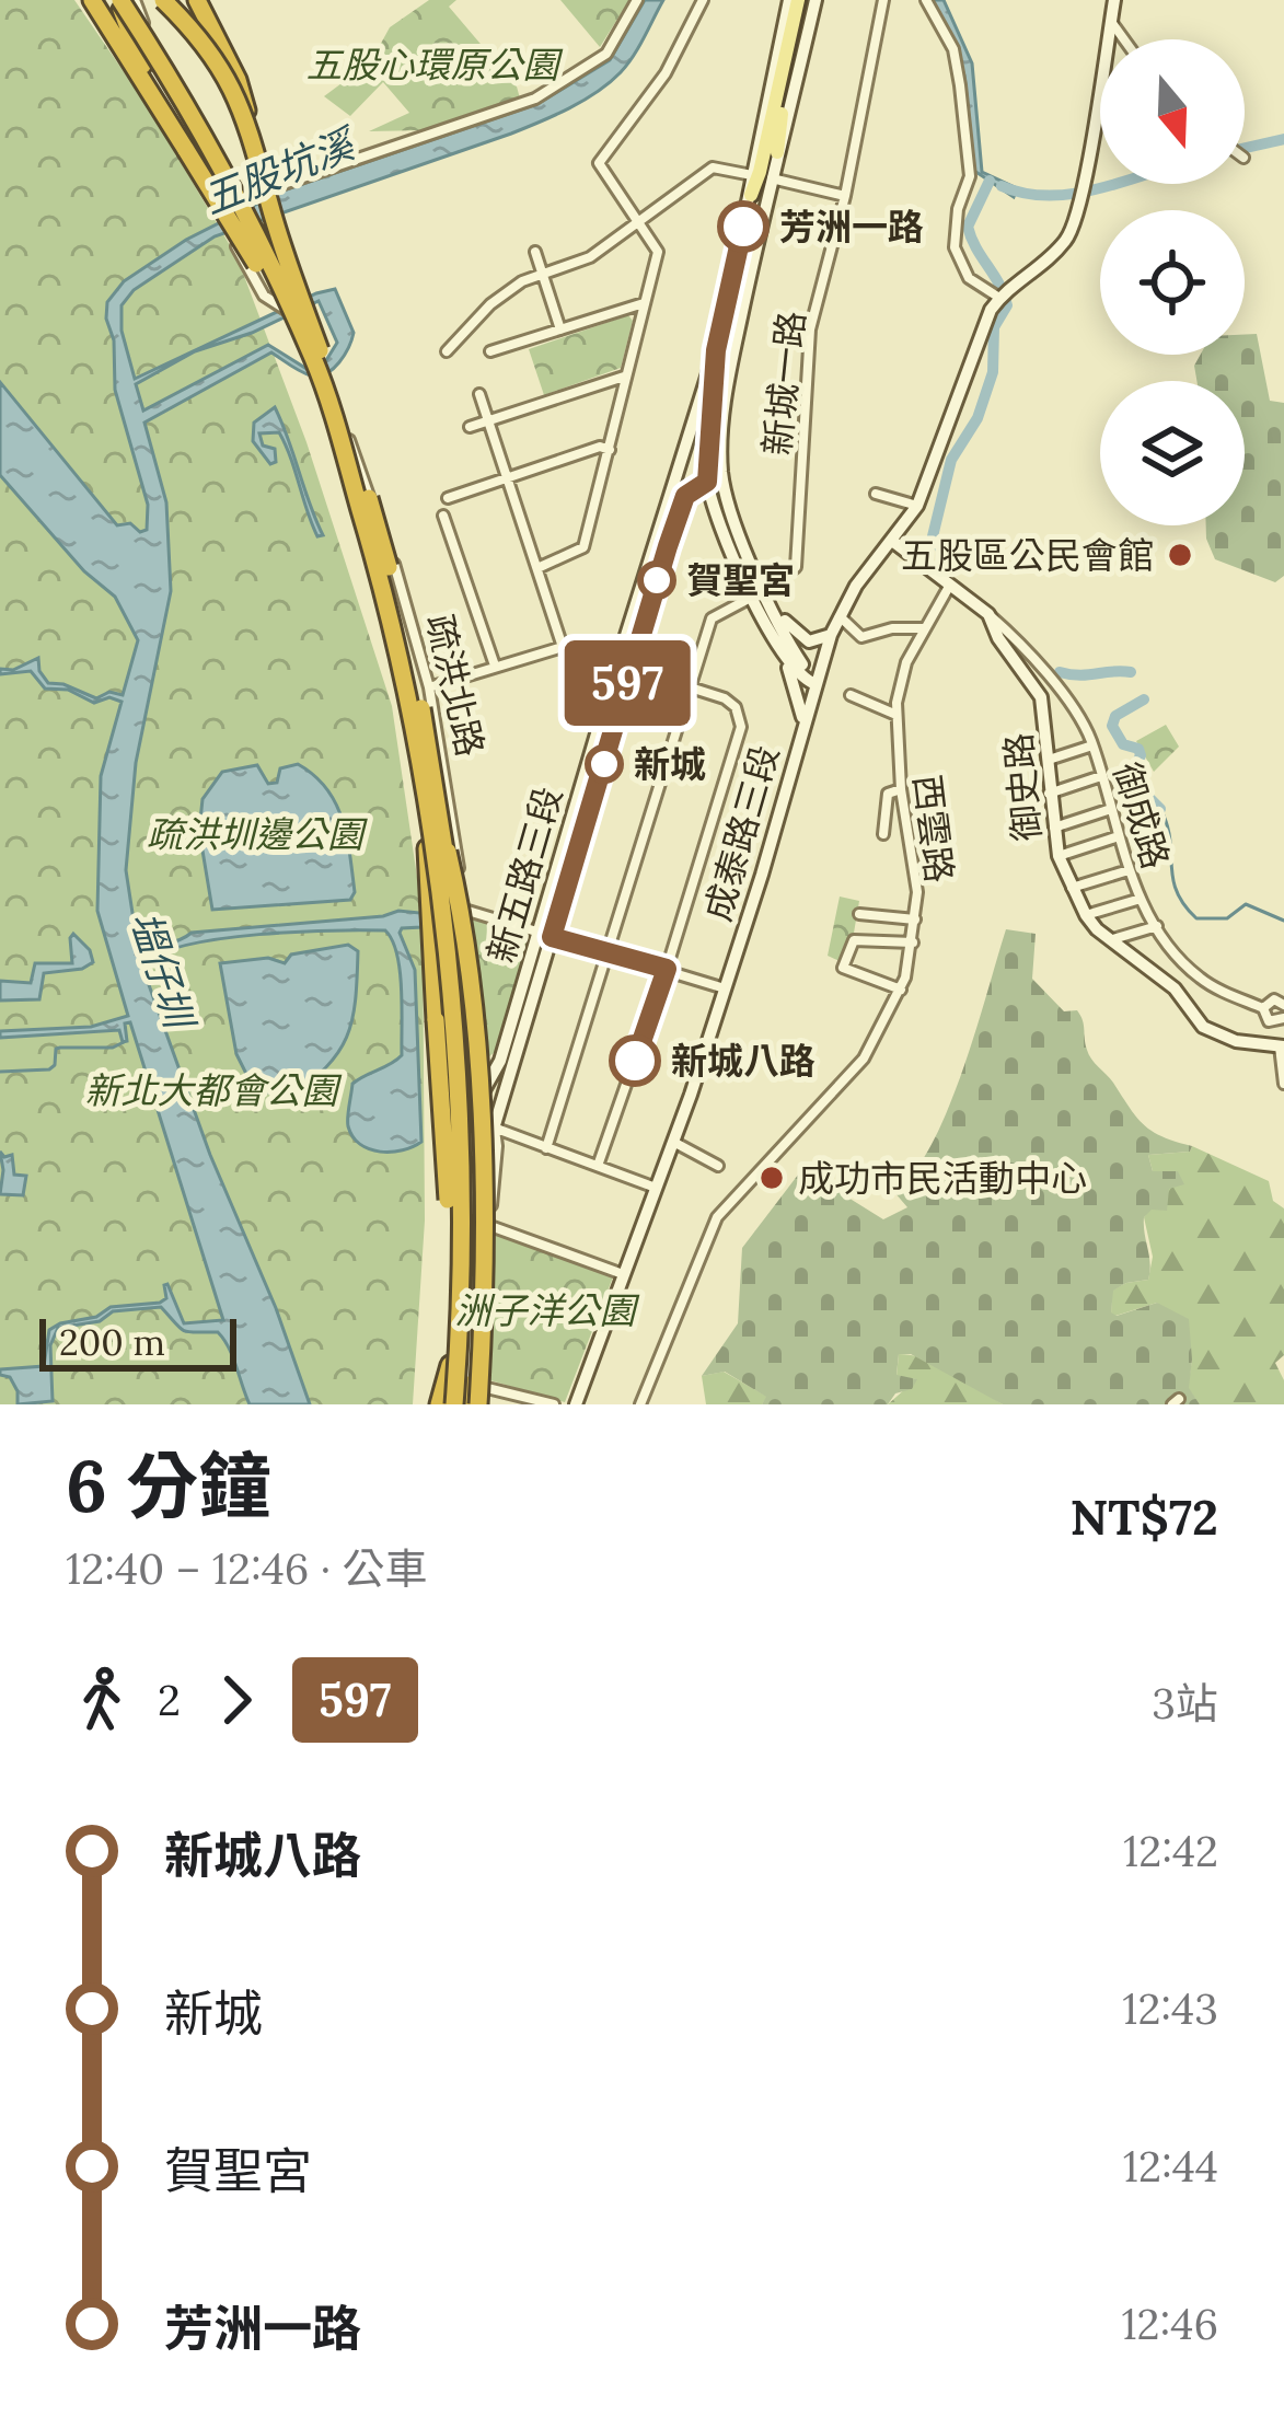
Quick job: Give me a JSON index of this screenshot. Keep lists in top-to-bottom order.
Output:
{
  "streets": {
    "main road": [
      "疏洪北路",
      "御史路",
      "成泰路三段",
      "新五路三段"
    ],
    "street": ["新城一路", "御成路", "西雲路"]
  },
  "crossings": [
    ["疏洪北路", "新五路三段"],
    ["御史路", "御成路"],
    ["御史路", "西雲路"],
    ["御史路", "成泰路三段"]
  ],
  "water": ["五股坑溪", "塭仔圳"],
  "parks": [
    "五股心環原公園",
    "疏洪圳邊公園",
    "新北大都會公園",
    "洲子洋公園"
  ],
  "places": [
    "芳洲一路",
    "五股區公民會館",
    "賀聖宮",
    "新城",
    "新城八路",
    "成功市民活動中心"
  ],
  "lines": ["bus line 597"],
  "scale_bar": "200 m",
  "north": "bottom",
  "page": {
    "on_map": "597",
    "scale": "200 m",
    "heading": ["6 分鐘", "12:40 – 12:46 · 公車", "NT$72"],
    "legs": ["2", "597", "3站"],
    "list": [
      {
        "name": "新城八路",
        "value": "12:42"
      },
      {
        "name": "新城",
        "value": "12:43"
      },
      {
        "name": "賀聖宮",
        "value": "12:44"
      },
      {
        "name": "芳洲一路",
        "value": "12:46"
      }
    ]
  }
}
